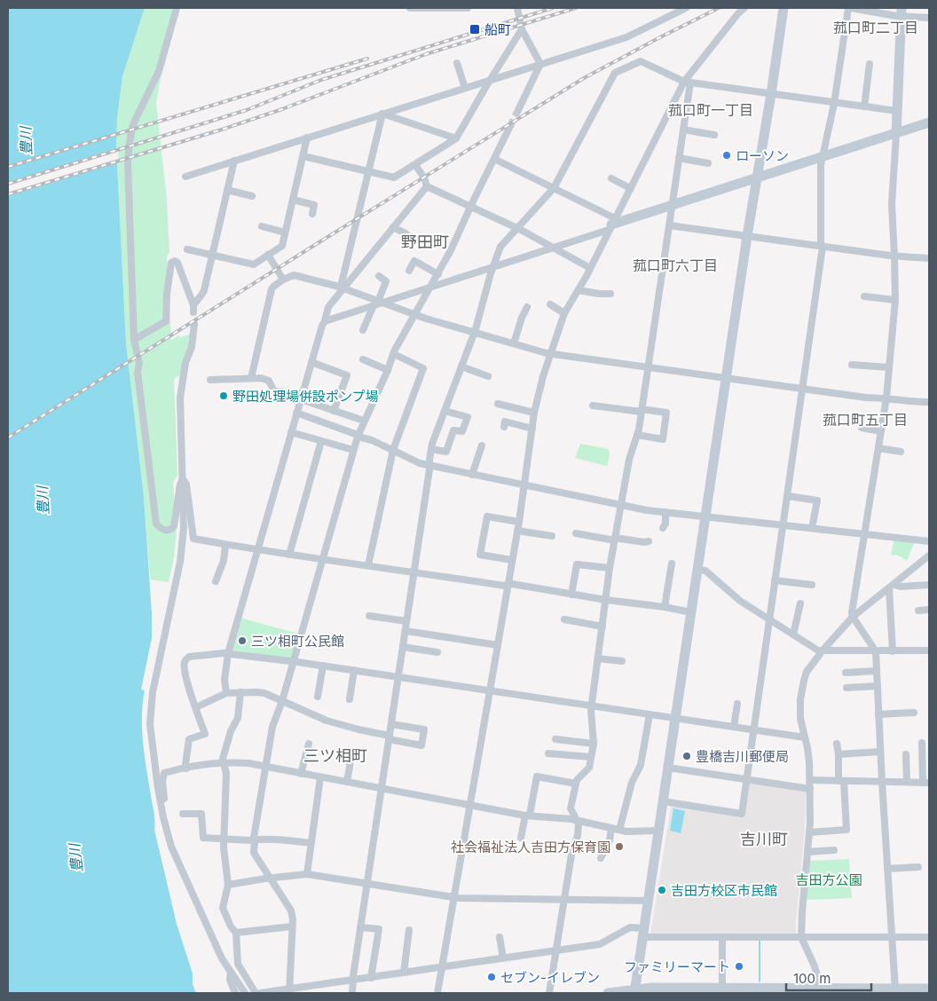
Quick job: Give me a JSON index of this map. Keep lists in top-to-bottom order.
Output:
{
  "districts": [
    "菰口町二丁目",
    "菰口町一丁目",
    "野田町",
    "菰口町六丁目",
    "菰口町五丁目",
    "三ツ相町",
    "吉川町"
  ],
  "water": ["豊川"],
  "parks": ["吉田方公園"],
  "places": {
    "transit": ["船町"],
    "other": [
      "ローソン",
      "野田処理場併設ポンプ場",
      "三ツ相町公民館",
      "豊橋吉川郵便局",
      "社会福祉法人吉田方保育園",
      "吉田方校区市民館",
      "ファミリーマート",
      "セブン-イレブン"
    ]
  },
  "scale_bar": "100 m"
}
